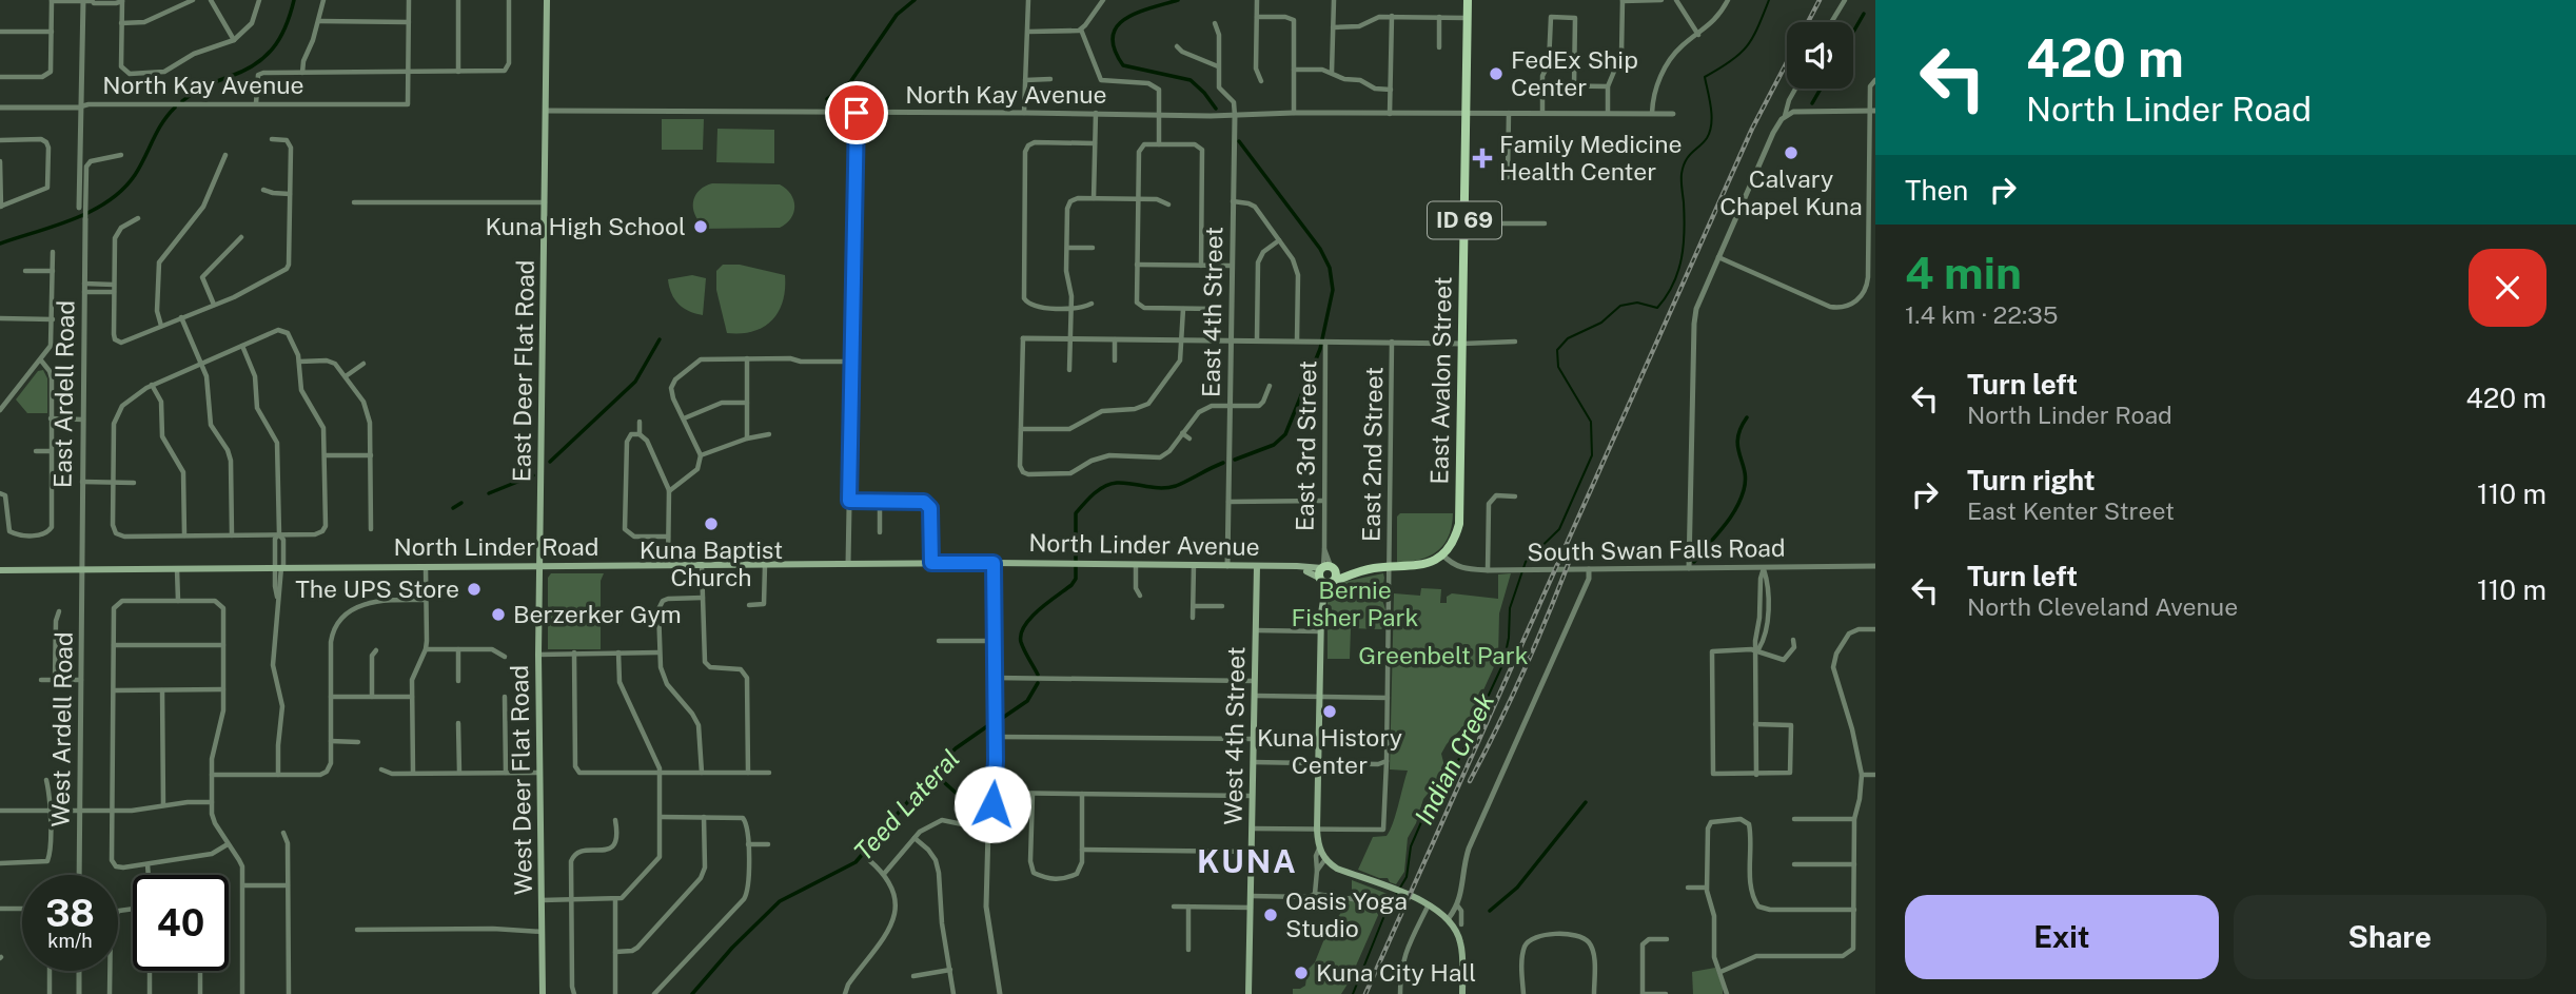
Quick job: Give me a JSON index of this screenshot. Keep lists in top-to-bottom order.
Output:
{
  "streets": {
    "main road": [
      "ID 69",
      "East Deer Flat Road",
      "East Avalon Street",
      "North Linder Avenue",
      "North Linder Road",
      "West 4th Street",
      "West Deer Flat Road"
    ],
    "street": [
      "North Kay Avenue",
      "East 4th Street",
      "East Ardell Road",
      "East 3rd Street",
      "East 2nd Street",
      "South Swan Falls Road",
      "West Ardell Road"
    ]
  },
  "crossings": [
    ["North Kay Avenue", "ID 69"],
    ["North Kay Avenue", "East 4th Street"],
    ["North Kay Avenue", "East Deer Flat Road"],
    ["North Kay Avenue", "East Avalon Street"],
    ["ID 69", "East Avalon Street"],
    ["East 4th Street", "North Linder Avenue"],
    ["East Deer Flat Road", "North Linder Road"],
    ["East Deer Flat Road", "West Deer Flat Road"],
    ["East Avalon Street", "North Linder Avenue"],
    ["East Avalon Street", "South Swan Falls Road"],
    ["East Ardell Road", "North Linder Road"],
    ["East Ardell Road", "West Ardell Road"],
    ["East 3rd Street", "North Linder Avenue"],
    ["East 2nd Street", "North Linder Avenue"],
    ["North Linder Avenue", "North Linder Road"],
    ["North Linder Avenue", "South Swan Falls Road"],
    ["North Linder Avenue", "West 4th Street"],
    ["North Linder Road", "West Ardell Road"],
    ["North Linder Road", "West Deer Flat Road"]
  ],
  "districts": ["KUNA"],
  "water": ["Indian Creek", "Teed Lateral"],
  "parks": ["Bernie Fisher Park", "Greenbelt Park"],
  "places": {
    "other": [
      "FedEx Ship Center",
      "Calvary Chapel Kuna",
      "Kuna High School",
      "Kuna Baptist Church",
      "The UPS Store",
      "Berzerker Gym",
      "Kuna History Center",
      "Oasis Yoga Studio",
      "Kuna City Hall"
    ],
    "health": ["Family Medicine Health Center"]
  },
  "page": {
    "turn": ["420 m", "North Linder Road"],
    "then": "Then",
    "heading": ["4 min", "1.4 km · 22:35"],
    "list": [
      {
        "name": "Turn left",
        "note": "North Linder Road",
        "value": "420 m"
      },
      {
        "name": "Turn right",
        "note": "East Kenter Street",
        "value": "110 m"
      },
      {
        "name": "Turn left",
        "note": "North Cleveland Avenue",
        "value": "110 m"
      }
    ],
    "speed": "38 km/h",
    "limit": "40",
    "buttons": ["Exit", "Share"]
  }
}
